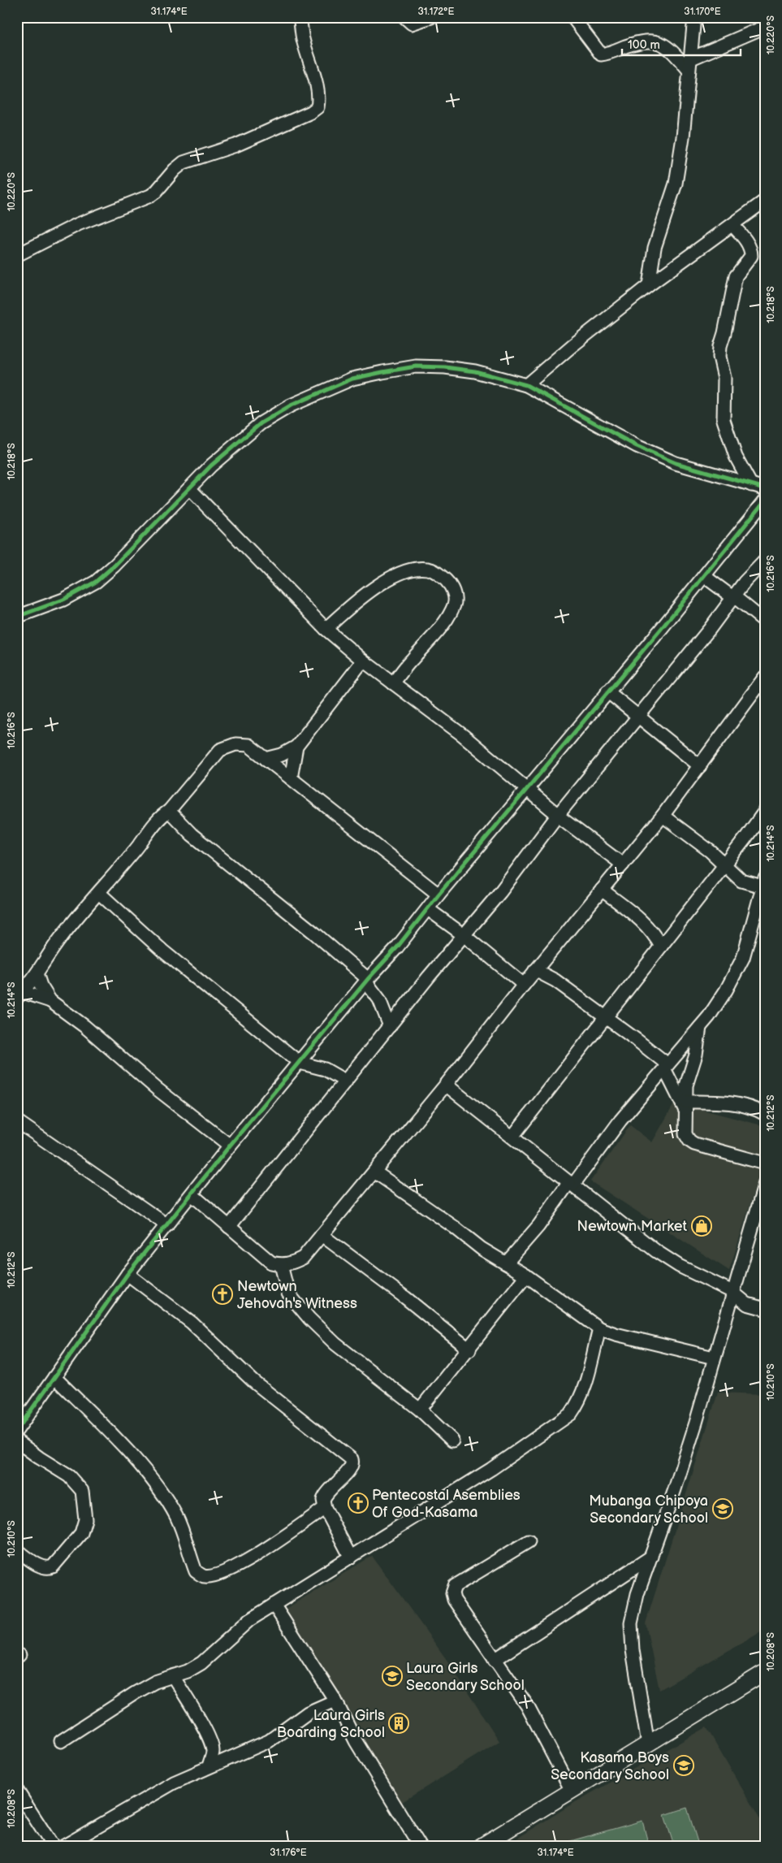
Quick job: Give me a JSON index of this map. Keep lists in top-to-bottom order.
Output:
{
  "places": {
    "shop": ["Newtown Market"],
    "church": ["Newtown Jehovah's Witness", "Pentecostal Asemblies Of God-Kasama"],
    "school or university": ["Mubanga Chipoya Secondary School", "Laura Girls Secondary School", "Kasama Boys Secondary School"],
    "building": ["Laura Girls Boarding School"]
  },
  "scale_bar": "100 m",
  "coordinates": [
    "31.174°E",
    "31.172°E",
    "31.170°E",
    "10.220°S",
    "10.218°S",
    "10.216°S",
    "10.214°S",
    "10.212°S",
    "10.210°S",
    "10.208°S",
    "31.176°E"
  ]
}
